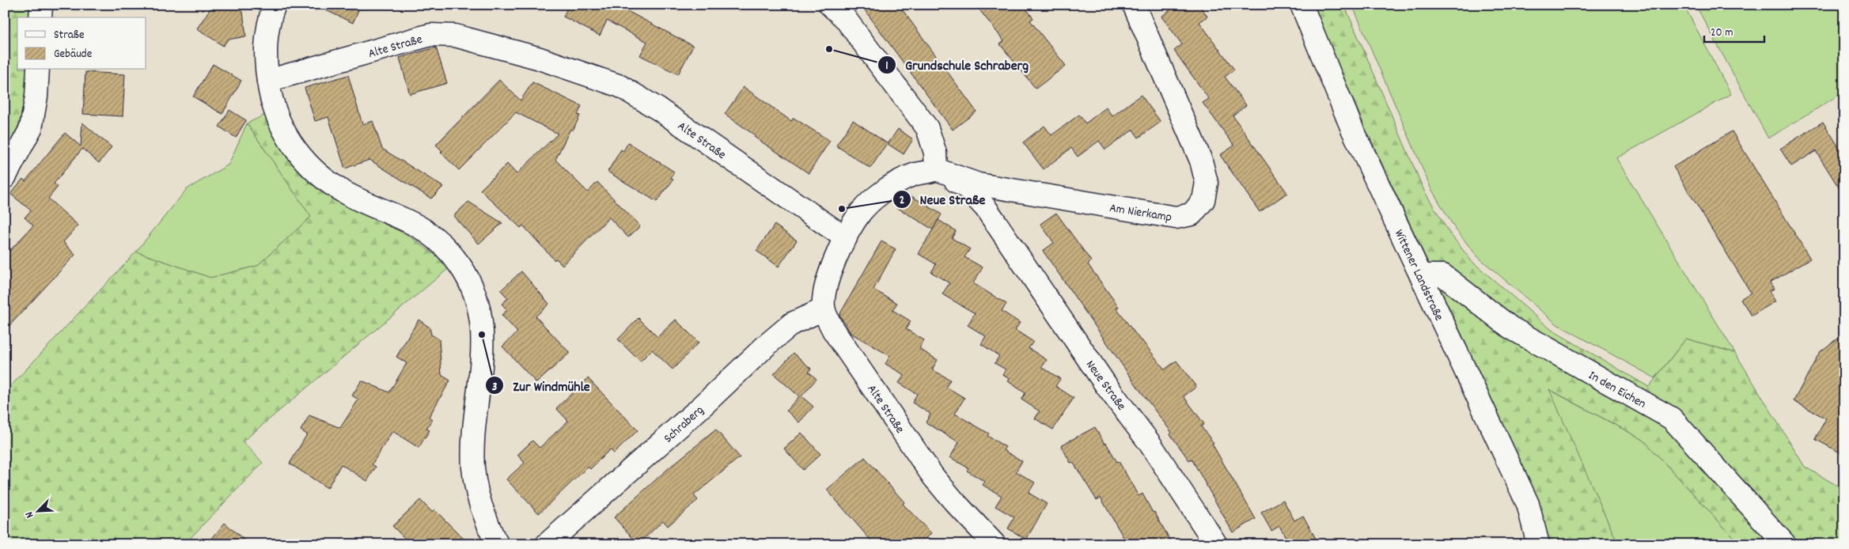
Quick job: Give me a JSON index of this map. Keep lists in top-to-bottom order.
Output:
{
  "streets": {
    "street": [
      "Alte Straße",
      "Am Nierkamp",
      "Wittener Landstraße",
      "Neue Straße",
      "In den Eichen",
      "Schraberg"
    ]
  },
  "crossings": [
    ["Alte Straße", "Schraberg"],
    ["Am Nierkamp", "Neue Straße"],
    ["Wittener Landstraße", "In den Eichen"]
  ],
  "places": ["Grundschule Schraberg", "Neue Straße", "Zur Windmühle"],
  "legend": ["Straße", "Gebäude"],
  "scale_bar": "20 m",
  "north": "bottom left"
}
